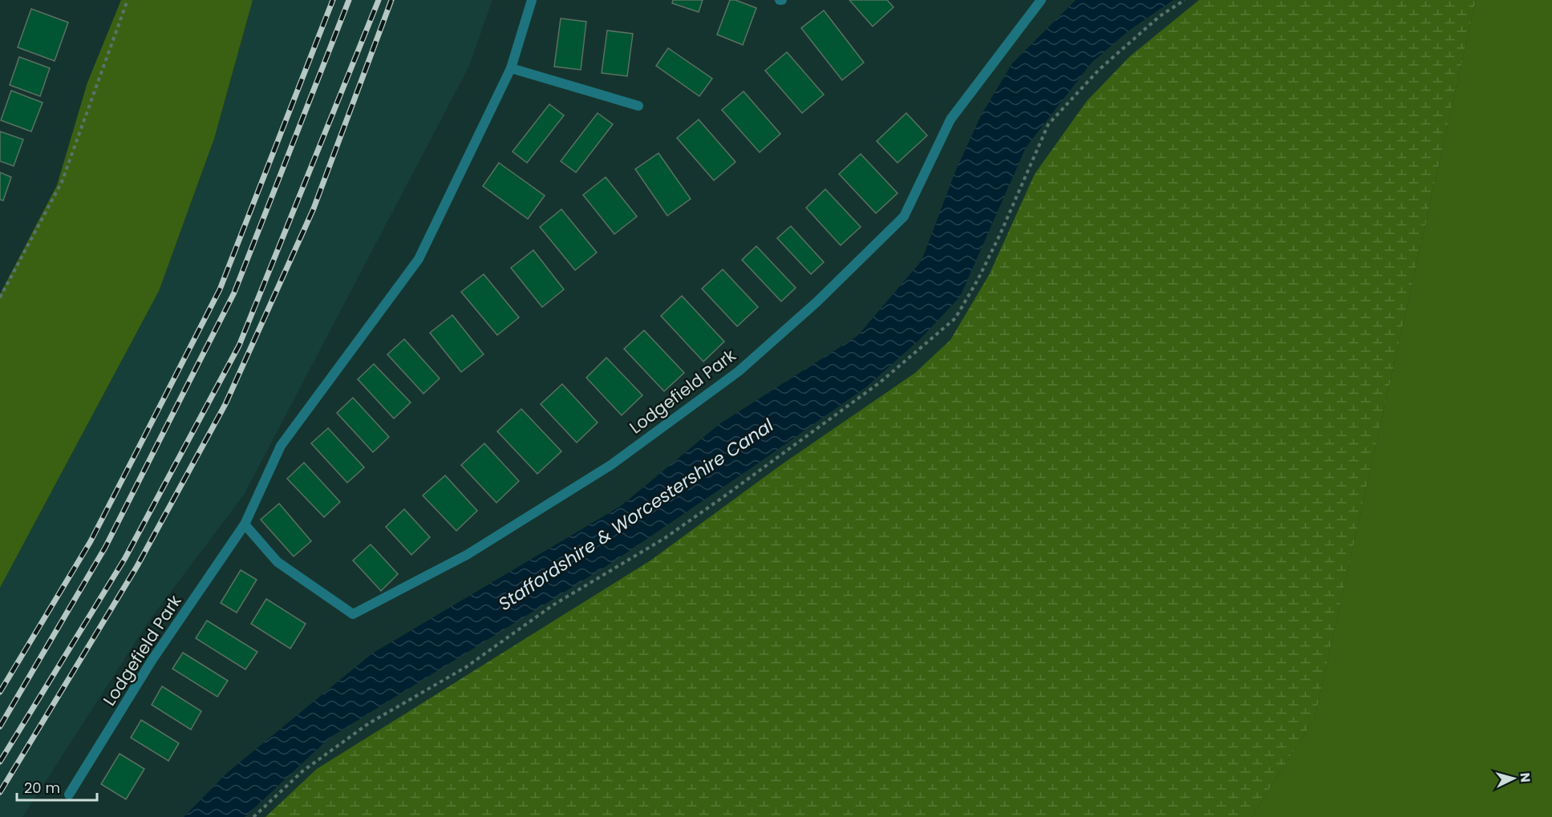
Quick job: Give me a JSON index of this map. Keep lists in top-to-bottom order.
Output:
{
  "streets": {
    "street": ["Lodgefield Park"]
  },
  "water": ["Staffordshire & Worcestershire Canal"],
  "scale_bar": "20 m",
  "north": "right"
}
